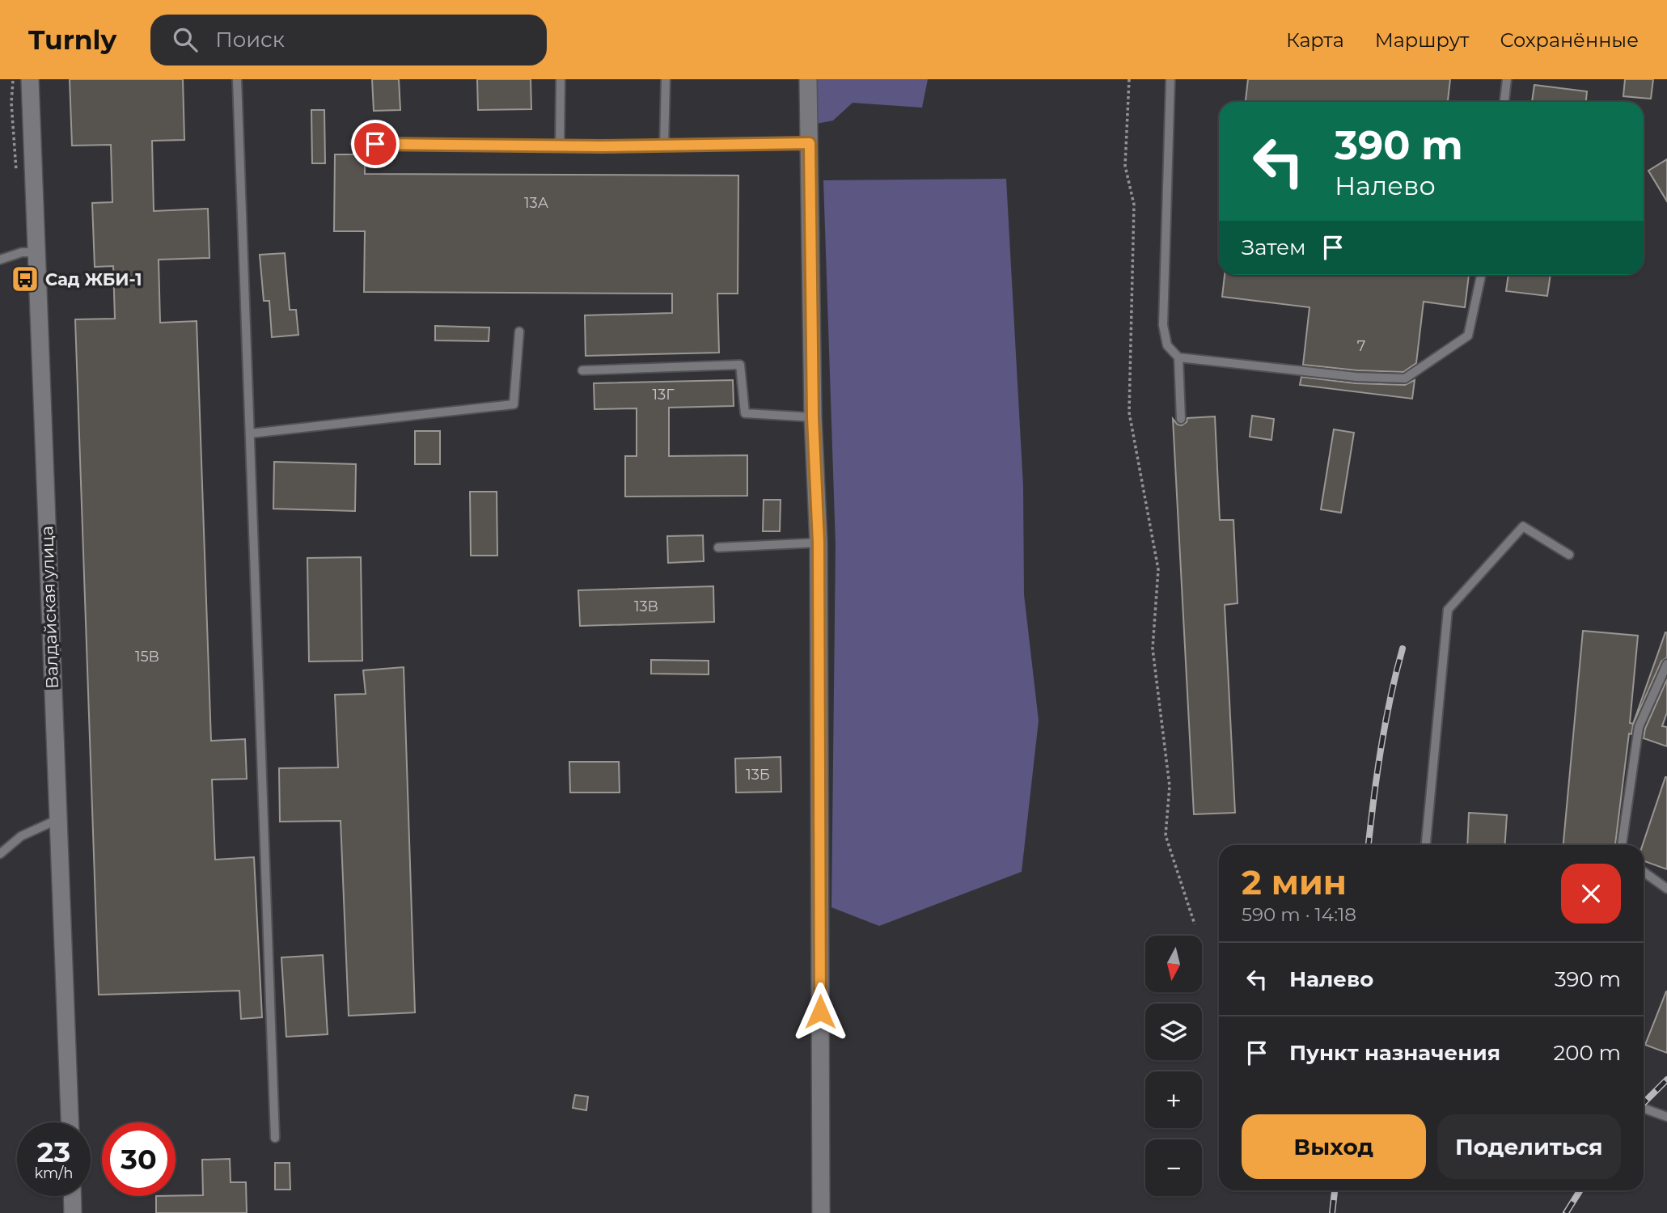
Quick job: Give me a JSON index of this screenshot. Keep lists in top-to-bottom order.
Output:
{
  "streets": {
    "street": ["Валдайская улица"]
  },
  "places": {
    "bus stop": ["Сад ЖБИ-1"]
  },
  "house_numbers": [
    "13А",
    "7",
    "13Г",
    "13В",
    "15В",
    "13Б"
  ],
  "north": "bottom",
  "page": {
    "header": "Turnly",
    "search": "Поиск",
    "nav": ["Карта", "Маршрут", "Сохранённые"],
    "turn": ["390 m", "Налево"],
    "then": "Затем",
    "heading": ["2 мин", "590 m · 14:18"],
    "map_buttons": ["+", "−"],
    "list": [
      {
        "name": "Налево",
        "value": "390 m"
      },
      {
        "name": "Пункт назначения",
        "value": "200 m"
      }
    ],
    "buttons": ["Выход", "Поделиться"],
    "speed": "23 km/h",
    "limit": "30"
  }
}
